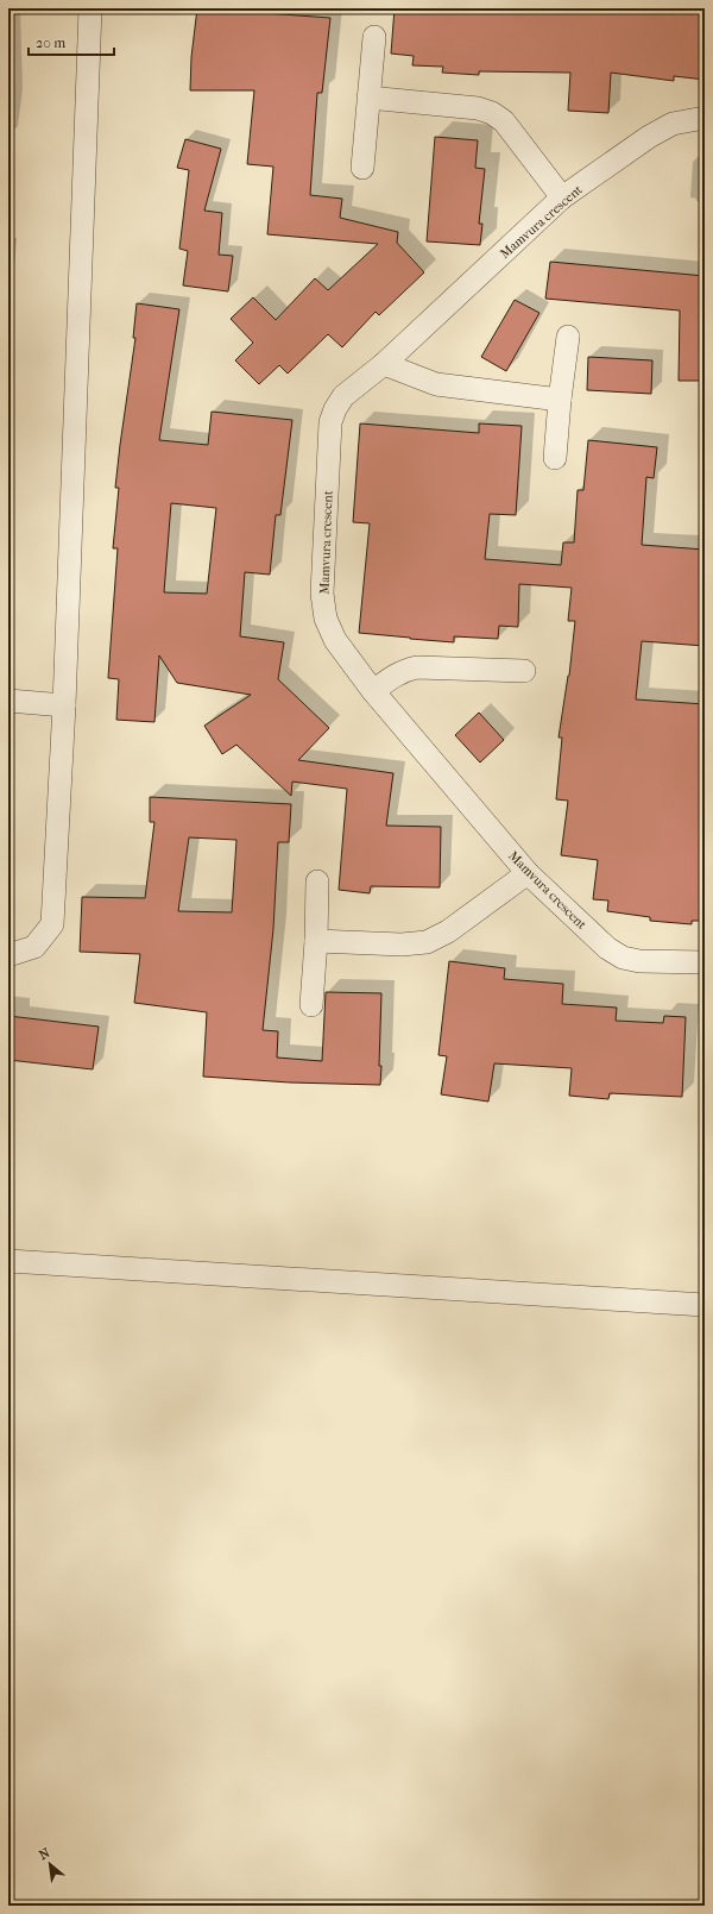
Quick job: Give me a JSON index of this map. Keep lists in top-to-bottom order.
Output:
{
  "streets": {
    "street": ["Mamvura crescent"]
  },
  "scale_bar": "20 m",
  "north": "top left"
}
